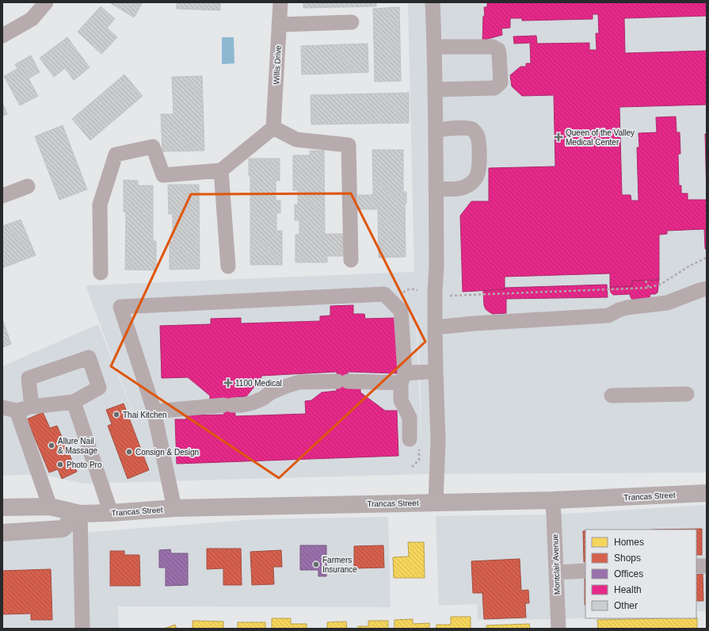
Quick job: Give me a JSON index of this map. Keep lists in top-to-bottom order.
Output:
{
  "streets": {
    "main road": ["Trancas Street"],
    "street": ["Willis Drive", "Montclair Avenue"]
  },
  "crossings": [
    ["Trancas Street", "Montclair Avenue"]
  ],
  "places": {
    "health": ["Queen of the Valley Medical Center", "1100 Medical"],
    "other": [
      "Thai Kitchen",
      "Allure Nail & Massage",
      "Consign & Design",
      "Photo Pro",
      "Farmers Insurance"
    ]
  },
  "legend": [
    "Homes",
    "Shops",
    "Offices",
    "Health",
    "Other"
  ]
}
